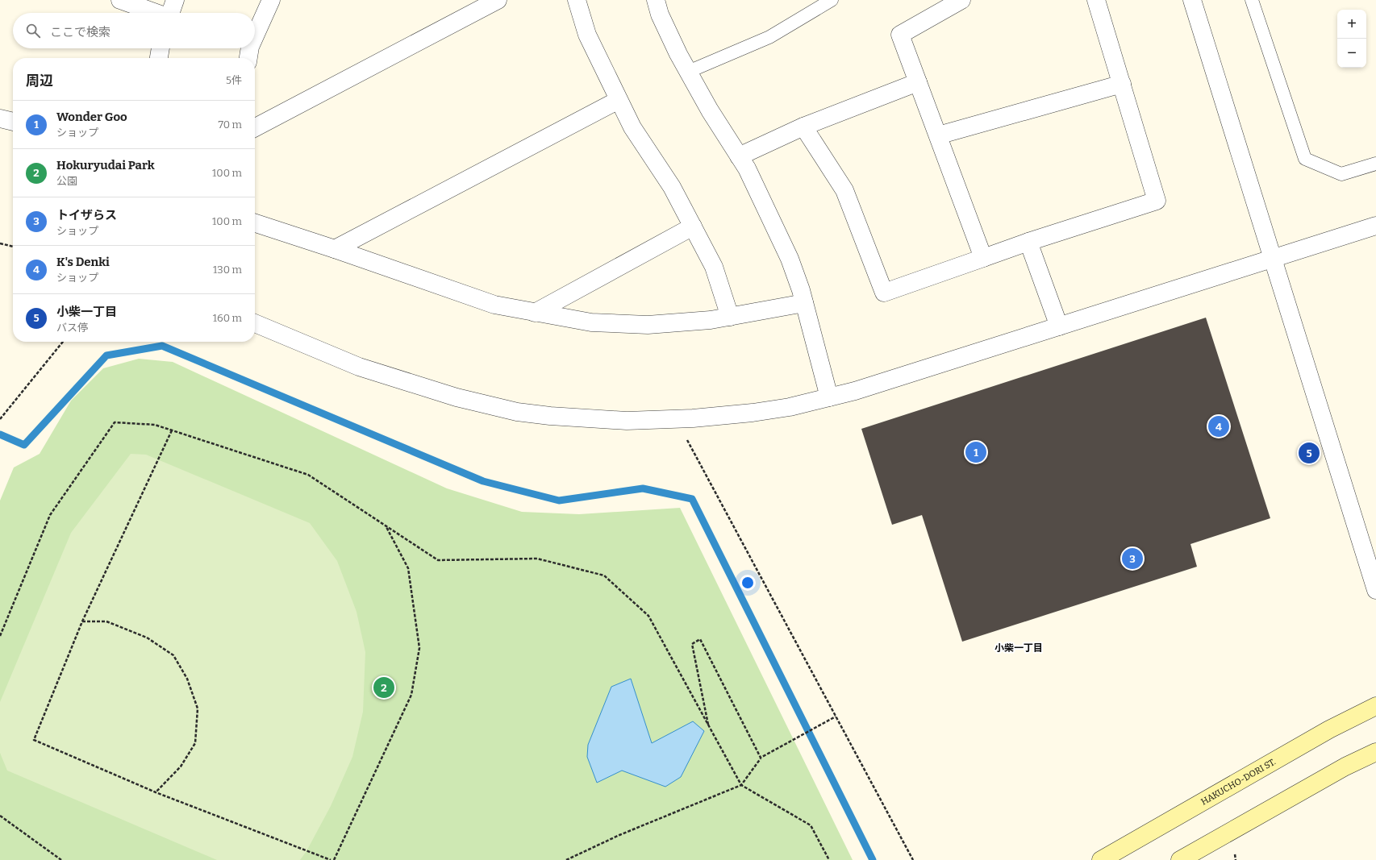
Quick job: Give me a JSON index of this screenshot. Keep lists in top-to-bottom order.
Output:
{
  "streets": {
    "main road": ["HAKUCHO-DORI ST."]
  },
  "districts": ["小柴一丁目"],
  "page": {
    "map_buttons": ["+", "−"],
    "search": "ここで検索",
    "heading": ["周辺", "5件"],
    "list": [
      {
        "mark": "1",
        "name": "Wonder Goo",
        "note": "ショップ",
        "value": "70 m"
      },
      {
        "mark": "2",
        "name": "Hokuryudai Park",
        "note": "公園",
        "value": "100 m"
      },
      {
        "mark": "3",
        "name": "トイザらス",
        "note": "ショップ",
        "value": "100 m"
      },
      {
        "mark": "4",
        "name": "K's Denki",
        "note": "ショップ",
        "value": "130 m"
      },
      {
        "mark": "5",
        "name": "小柴一丁目",
        "note": "バス停",
        "value": "160 m"
      }
    ],
    "pins": [
      "4",
      "1",
      "5",
      "3",
      "2"
    ]
  }
}
